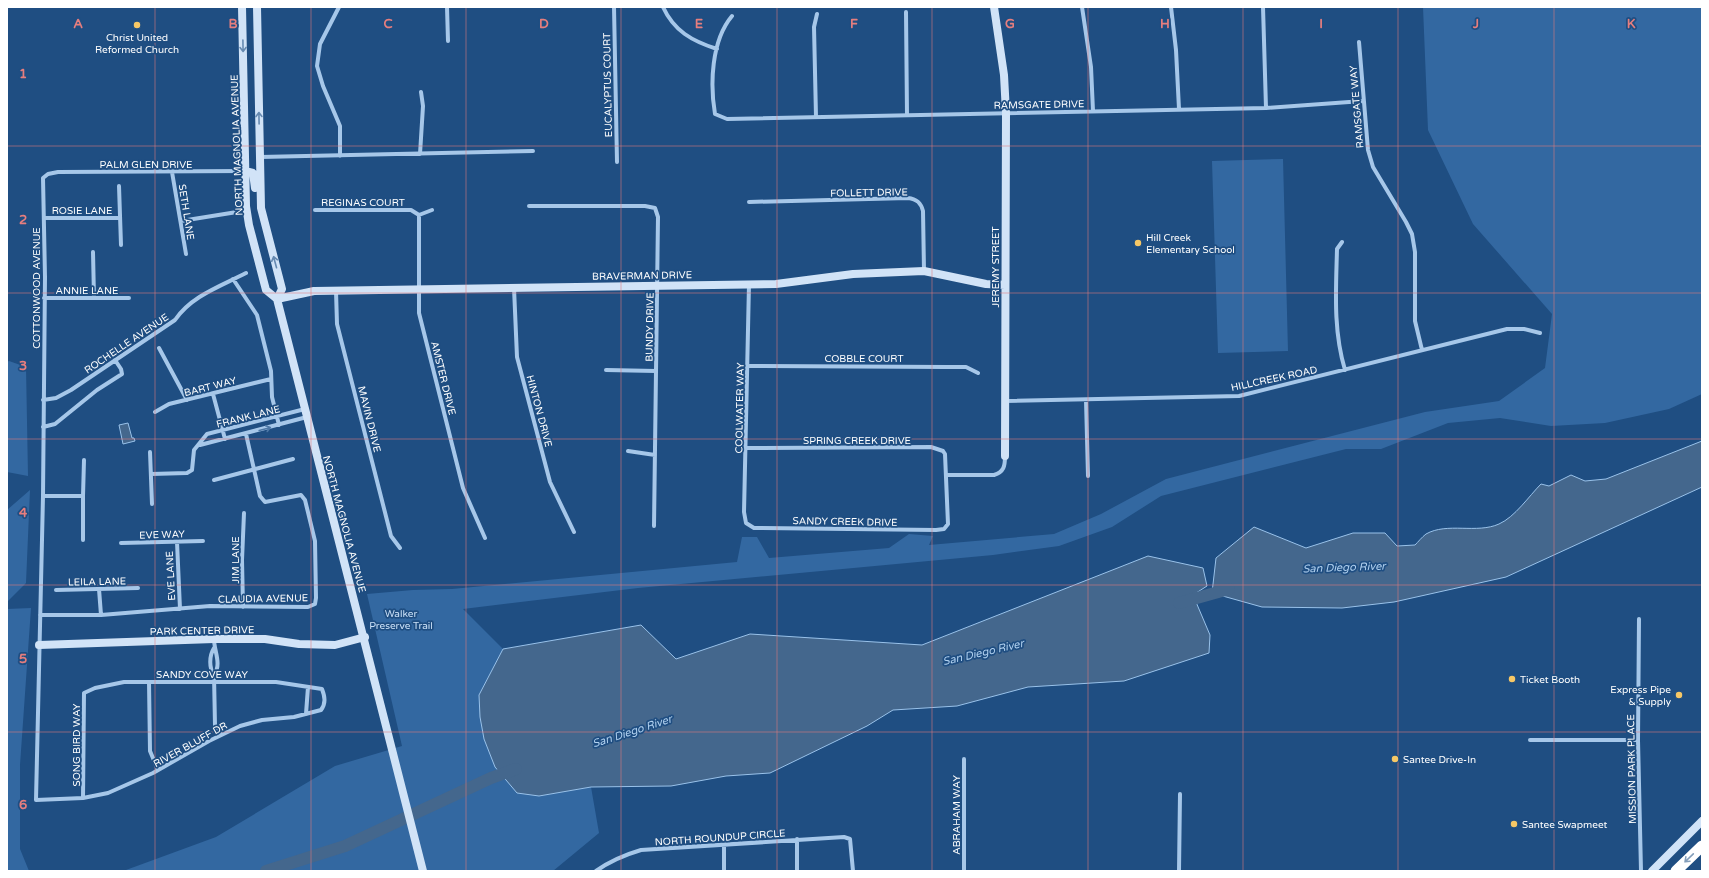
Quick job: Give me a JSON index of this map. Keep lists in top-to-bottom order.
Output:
{
  "streets": {
    "street": [
      "EUCALYPTUS COURT",
      "RAMSGATE DRIVE",
      "RAMSGATE WAY",
      "NORTH MAGNOLIA AVENUE",
      "PALM GLEN DRIVE",
      "FOLLETT DRIVE",
      "REGINAS COURT",
      "ROSIE LANE",
      "SETH LANE",
      "JEREMY STREET",
      "BRAVERMAN DRIVE",
      "COTTONWOOD AVENUE",
      "ANNIE LANE",
      "BUNDY DRIVE",
      "ROCHELLE AVENUE",
      "COBBLE COURT",
      "AMSTER DRIVE",
      "HILLCREEK ROAD",
      "BART WAY",
      "COOLWATER WAY",
      "HINTON DRIVE",
      "FRANK LANE",
      "MAVIN DRIVE",
      "SPRING CREEK DRIVE",
      "SANDY CREEK DRIVE",
      "EVE WAY",
      "JIM LANE",
      "EVE LANE",
      "LEILA LANE",
      "CLAUDIA AVENUE",
      "PARK CENTER DRIVE",
      "SANDY COVE WAY",
      "RIVER BLUFF DR",
      "SONG BIRD WAY",
      "MISSION PARK PLACE",
      "ABRAHAM WAY",
      "NORTH ROUNDUP CIRCLE"
    ]
  },
  "crossings": [
    ["RAMSGATE DRIVE", "RAMSGATE WAY"],
    ["RAMSGATE DRIVE", "JEREMY STREET"],
    ["RAMSGATE WAY", "HILLCREEK ROAD"],
    ["NORTH MAGNOLIA AVENUE", "PALM GLEN DRIVE"],
    ["NORTH MAGNOLIA AVENUE", "BRAVERMAN DRIVE"],
    ["NORTH MAGNOLIA AVENUE", "FRANK LANE"],
    ["NORTH MAGNOLIA AVENUE", "PARK CENTER DRIVE"],
    ["PALM GLEN DRIVE", "SETH LANE"],
    ["PALM GLEN DRIVE", "COTTONWOOD AVENUE"],
    ["FOLLETT DRIVE", "BRAVERMAN DRIVE"],
    ["REGINAS COURT", "AMSTER DRIVE"],
    ["ROSIE LANE", "COTTONWOOD AVENUE"],
    ["JEREMY STREET", "BRAVERMAN DRIVE"],
    ["JEREMY STREET", "HILLCREEK ROAD"],
    ["JEREMY STREET", "SPRING CREEK DRIVE"],
    ["JEREMY STREET", "SANDY CREEK DRIVE"],
    ["BRAVERMAN DRIVE", "BUNDY DRIVE"],
    ["BRAVERMAN DRIVE", "AMSTER DRIVE"],
    ["BRAVERMAN DRIVE", "COOLWATER WAY"],
    ["BRAVERMAN DRIVE", "HINTON DRIVE"],
    ["BRAVERMAN DRIVE", "MAVIN DRIVE"],
    ["COTTONWOOD AVENUE", "ANNIE LANE"],
    ["COTTONWOOD AVENUE", "ROCHELLE AVENUE"],
    ["COTTONWOOD AVENUE", "CLAUDIA AVENUE"],
    ["COTTONWOOD AVENUE", "PARK CENTER DRIVE"],
    ["COTTONWOOD AVENUE", "RIVER BLUFF DR"],
    ["COBBLE COURT", "COOLWATER WAY"],
    ["COOLWATER WAY", "SPRING CREEK DRIVE"],
    ["COOLWATER WAY", "SANDY CREEK DRIVE"],
    ["FRANK LANE", "CLAUDIA AVENUE"],
    ["SPRING CREEK DRIVE", "SANDY CREEK DRIVE"],
    ["EVE WAY", "EVE LANE"],
    ["JIM LANE", "CLAUDIA AVENUE"],
    ["EVE LANE", "CLAUDIA AVENUE"],
    ["SANDY COVE WAY", "RIVER BLUFF DR"],
    ["SANDY COVE WAY", "SONG BIRD WAY"],
    ["RIVER BLUFF DR", "SONG BIRD WAY"]
  ],
  "water": ["San Diego River"],
  "parks": ["Walker Preserve Trail"],
  "places": [
    "Christ United Reformed Church",
    "Hill Creek Elementary School",
    "Ticket Booth",
    "Express Pipe & Supply",
    "Santee Drive-In",
    "Santee Swapmeet"
  ],
  "grid": {
    "columns": [
      "A",
      "B",
      "C",
      "D",
      "E",
      "F",
      "G",
      "H",
      "I",
      "J",
      "K"
    ],
    "rows": [
      "1",
      "2",
      "3",
      "4",
      "5",
      "6"
    ]
  }
}
